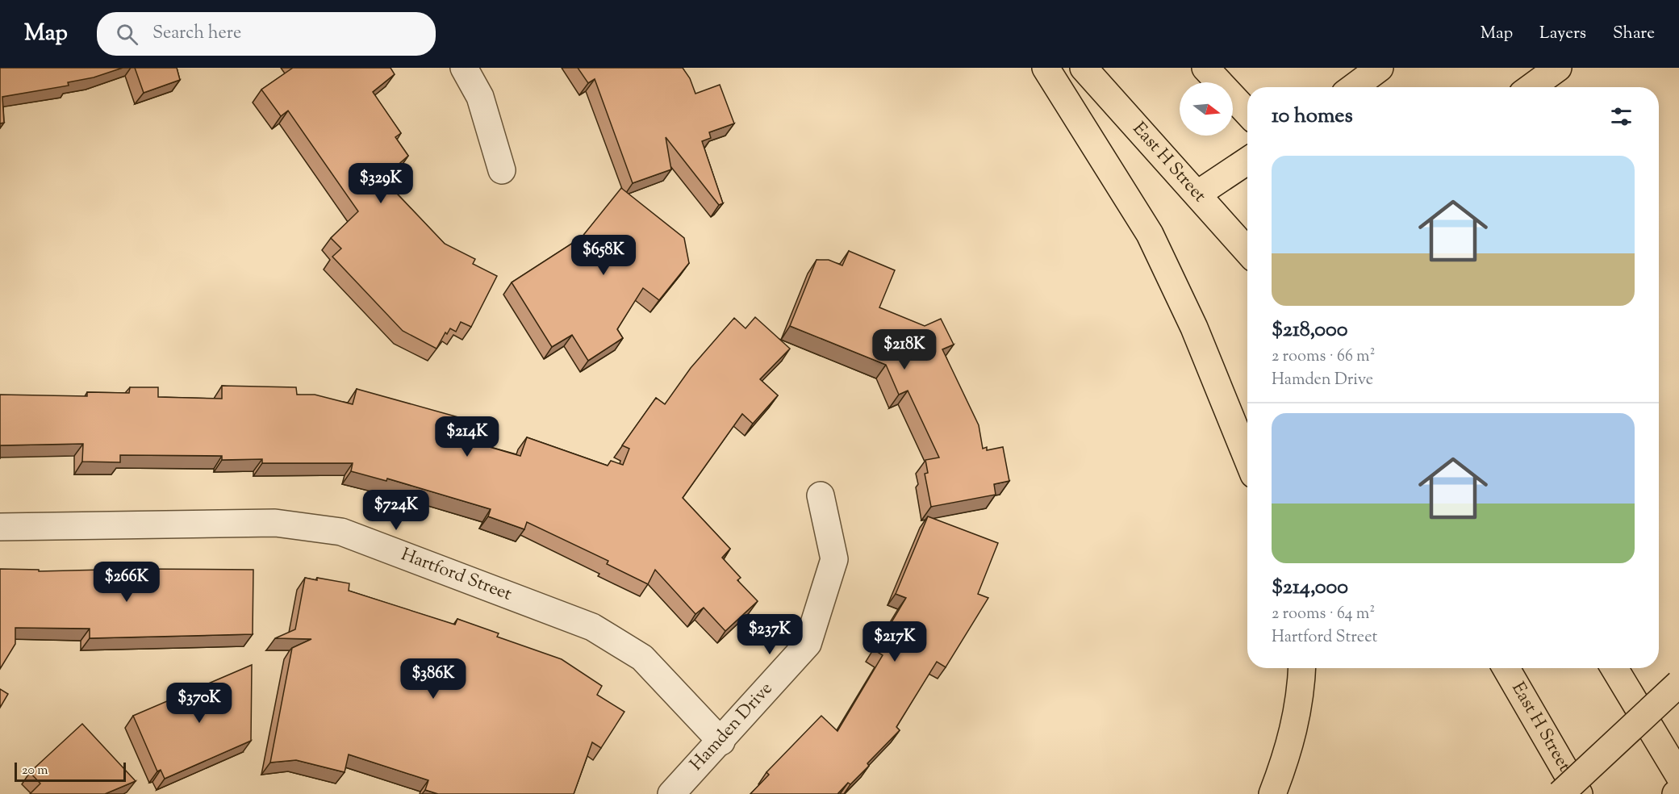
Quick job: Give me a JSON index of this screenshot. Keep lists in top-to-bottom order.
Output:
{
  "streets": {
    "main road": ["East H Street"],
    "street": ["Hartford Street", "Hamden Drive"]
  },
  "crossings": [
    ["Hartford Street", "Hamden Drive"]
  ],
  "scale_bar": "20 m",
  "north": "right",
  "page": {
    "header": "Map",
    "search": "Search here",
    "nav": ["Map", "Layers", "Share"],
    "heading": "10 homes",
    "list": [
      {
        "name": "$218,000",
        "note": "2 rooms · 66 m² · Hamden Drive"
      },
      {
        "name": "$214,000",
        "note": "2 rooms · 64 m² · Hartford Street"
      }
    ],
    "price": [
      "$329K",
      "$658K",
      "$218K",
      "$214K",
      "$724K",
      "$266K",
      "$237K",
      "$217K",
      "$386K",
      "$370K"
    ],
    "scale": "20 m"
  }
}
